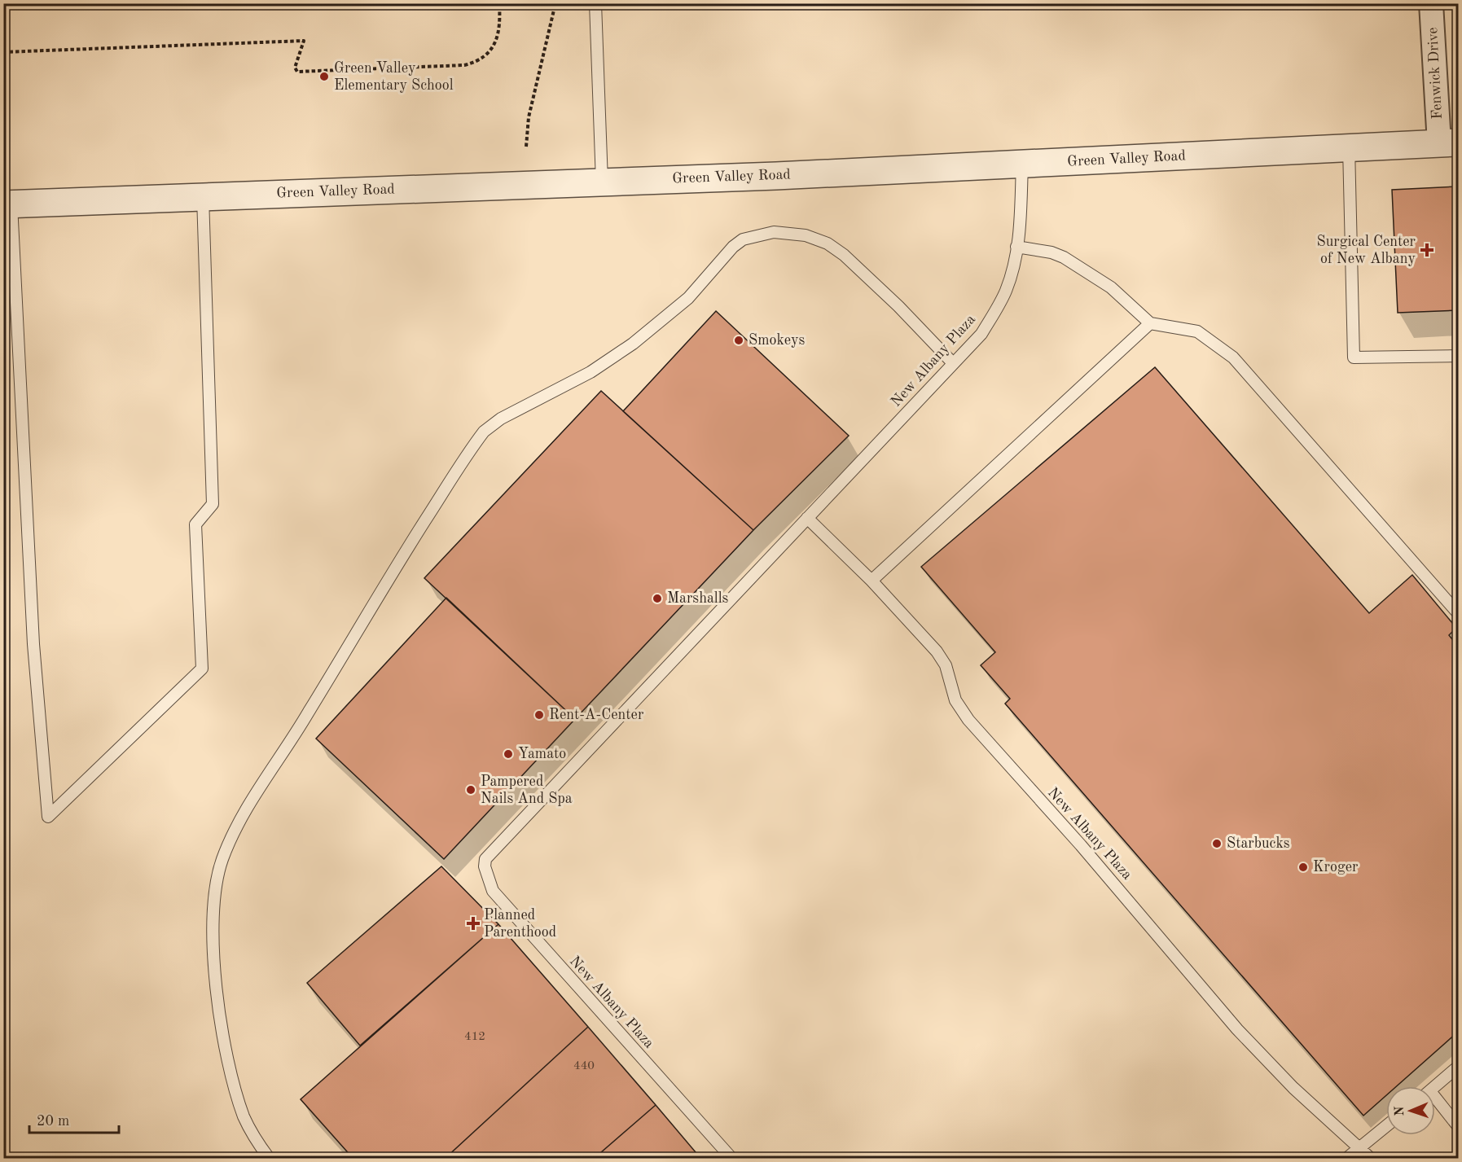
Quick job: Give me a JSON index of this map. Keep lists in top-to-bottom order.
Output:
{
  "streets": {
    "street": ["Fenwick Drive", "Green Valley Road"],
    "lane": ["New Albany Plaza"]
  },
  "crossings": [
    ["Fenwick Drive", "Green Valley Road"],
    ["Green Valley Road", "New Albany Plaza"]
  ],
  "places": {
    "other": [
      "Green Valley Elementary School",
      "Smokeys",
      "Marshalls",
      "Rent-A-Center",
      "Yamato",
      "Pampered Nails And Spa",
      "Starbucks",
      "Kroger"
    ],
    "health": ["Surgical Center of New Albany", "Planned Parenthood"]
  },
  "house_numbers": ["412", "440"],
  "scale_bar": "20 m",
  "north": "left"
}
